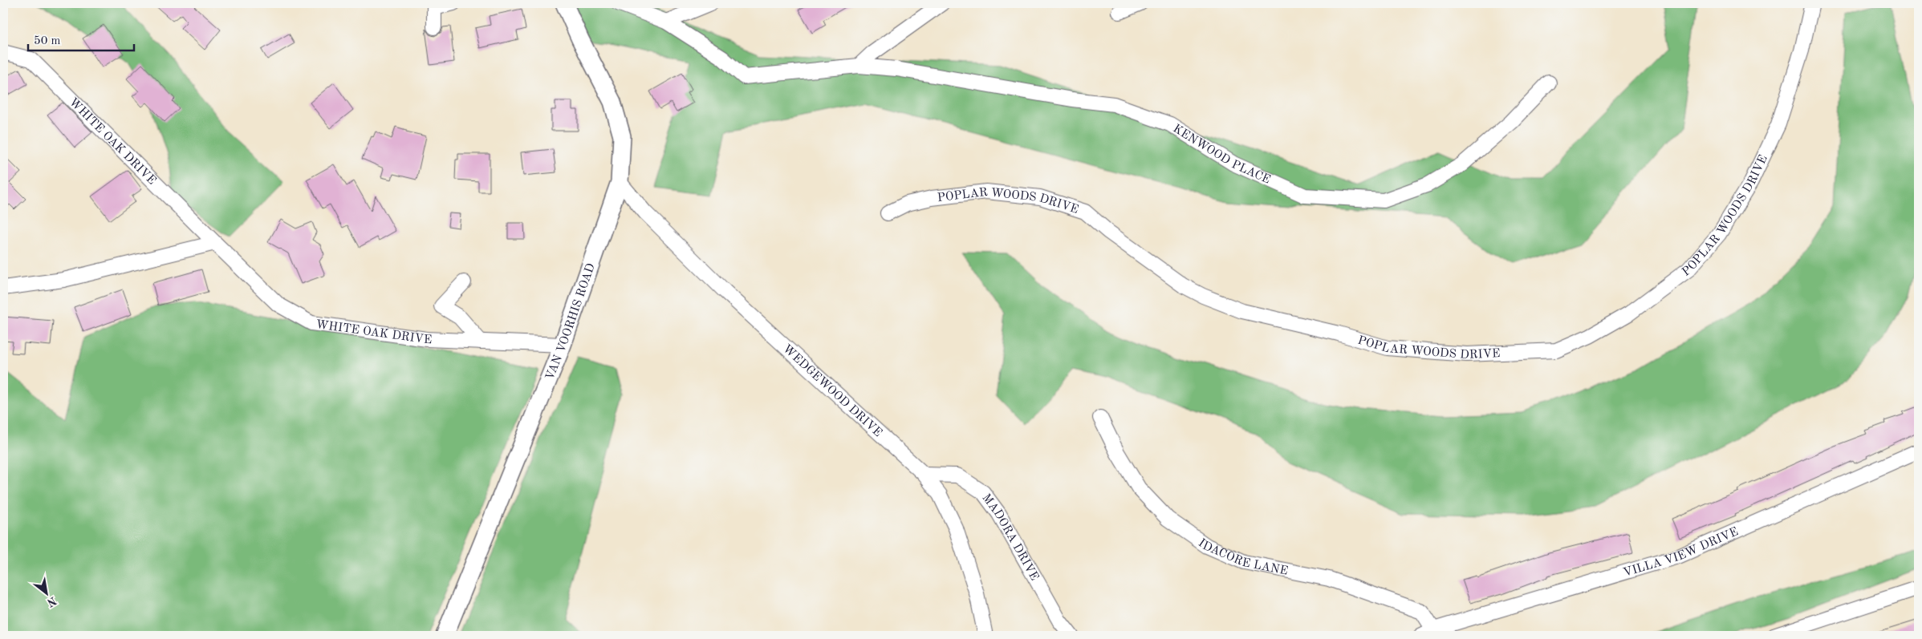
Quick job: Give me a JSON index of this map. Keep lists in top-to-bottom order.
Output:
{
  "streets": {
    "street": [
      "WHITE OAK DRIVE",
      "KENWOOD PLACE",
      "POPLAR WOODS DRIVE",
      "VAN VOORHIS ROAD",
      "WEDGEWOOD DRIVE",
      "MADORA DRIVE",
      "VILLA VIEW DRIVE",
      "IDACORE LANE"
    ]
  },
  "crossings": [
    ["WHITE OAK DRIVE", "VAN VOORHIS ROAD"],
    ["VAN VOORHIS ROAD", "WEDGEWOOD DRIVE"],
    ["WEDGEWOOD DRIVE", "MADORA DRIVE"],
    ["VILLA VIEW DRIVE", "IDACORE LANE"]
  ],
  "scale_bar": "50 m",
  "north": "bottom right"
}
